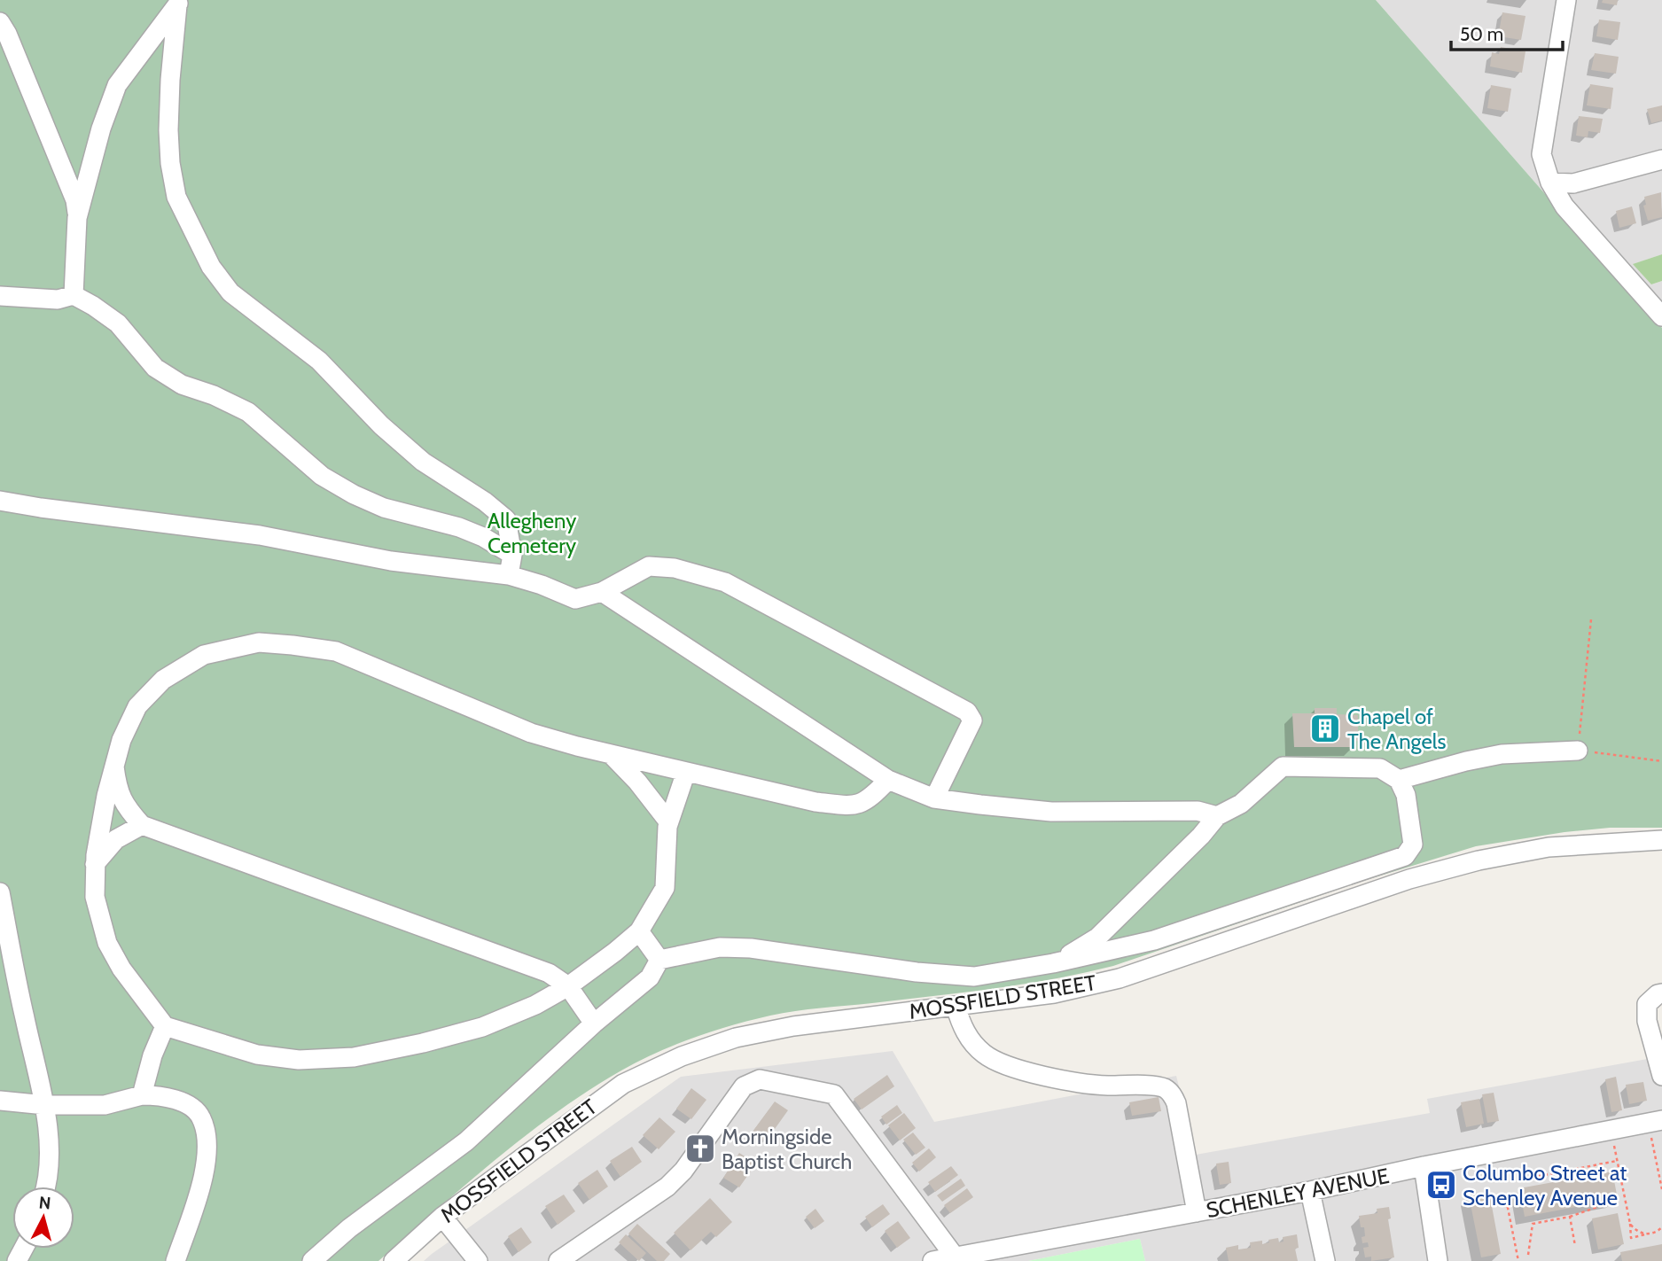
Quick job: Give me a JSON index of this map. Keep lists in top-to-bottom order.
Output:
{
  "streets": {
    "street": ["MOSSFIELD STREET", "SCHENLEY AVENUE"]
  },
  "parks": ["Allegheny Cemetery"],
  "places": {
    "building": ["Chapel of The Angels"],
    "church": ["Morningside Baptist Church"],
    "bus stop": ["Columbo Street at Schenley Avenue"]
  },
  "scale_bar": "50 m",
  "north": "top"
}
